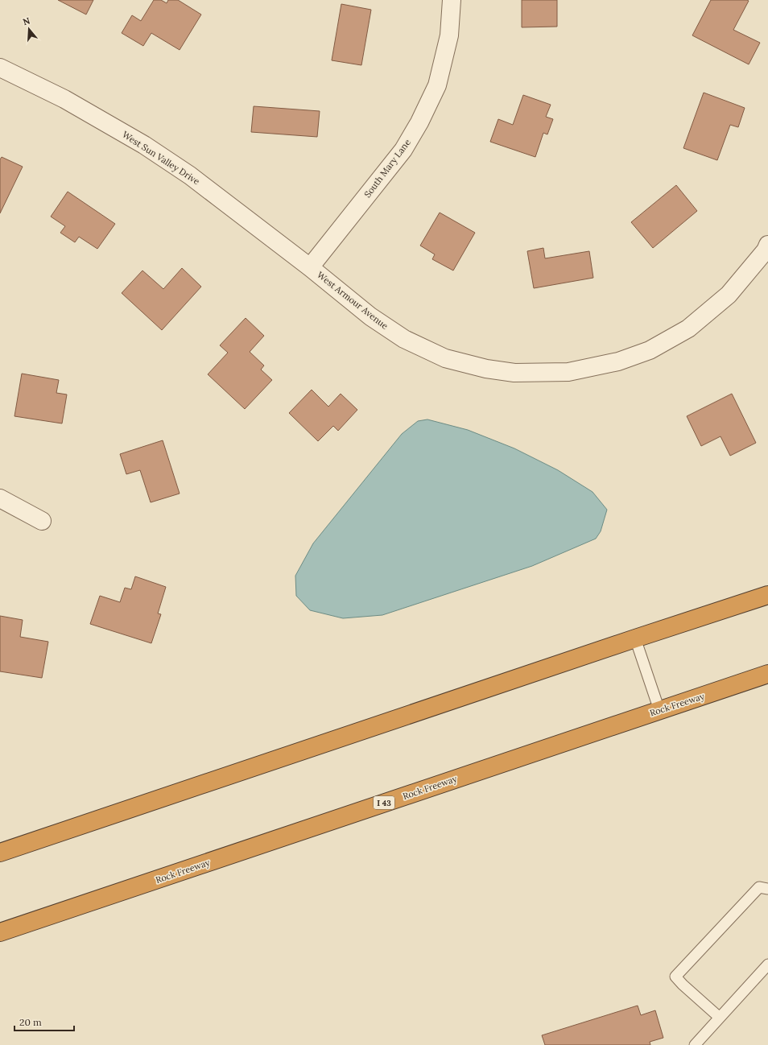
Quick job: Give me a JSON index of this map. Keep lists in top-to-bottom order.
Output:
{
  "streets": {
    "highway": ["Rock Freeway", "I 43"],
    "street": ["West Sun Valley Drive", "South Mary Lane", "West Armour Avenue"]
  },
  "crossings": [
    ["West Sun Valley Drive", "South Mary Lane"],
    ["West Sun Valley Drive", "West Armour Avenue"],
    ["South Mary Lane", "West Armour Avenue"]
  ],
  "scale_bar": "20 m",
  "north": "top"
}
